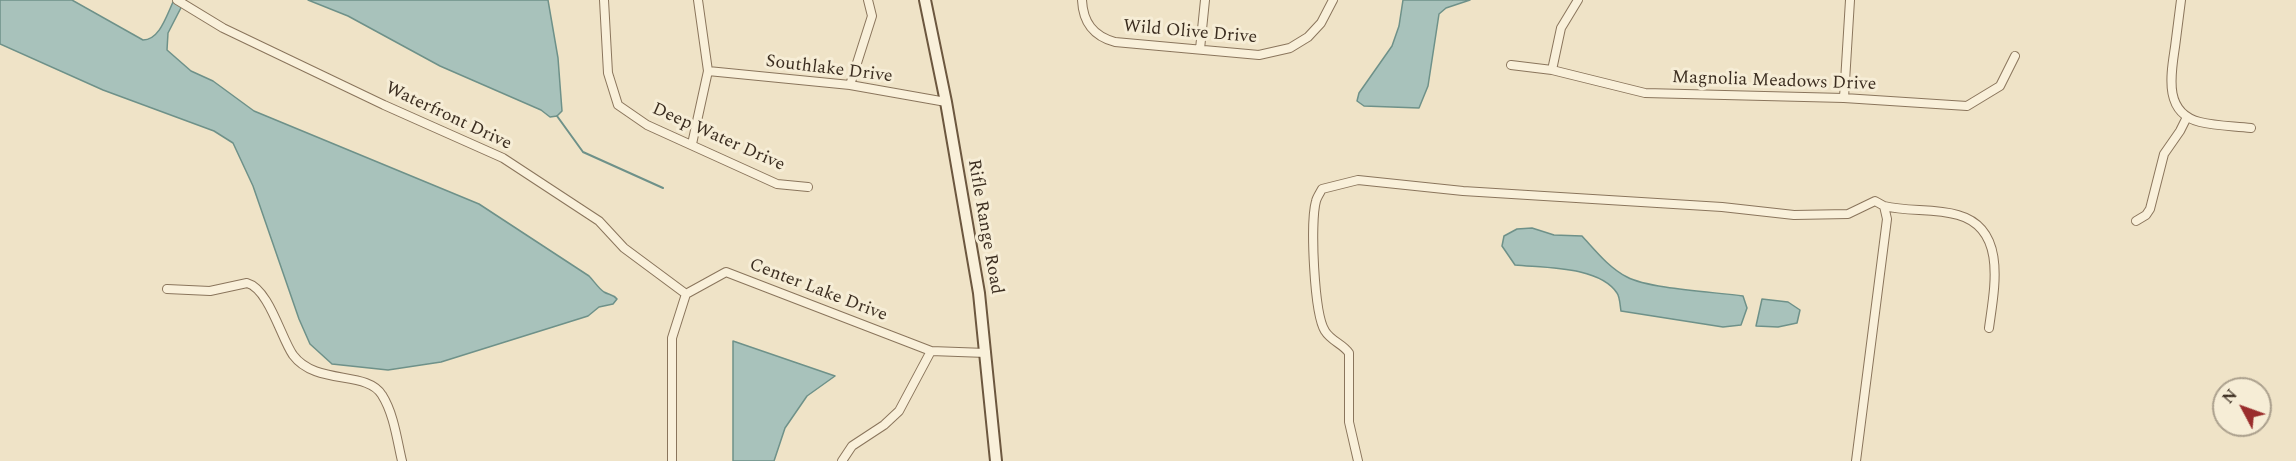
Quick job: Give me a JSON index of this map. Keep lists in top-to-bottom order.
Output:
{
  "streets": {
    "main road": ["Rifle Range Road"],
    "street": [
      "Wild Olive Drive",
      "Southlake Drive",
      "Magnolia Meadows Drive",
      "Waterfront Drive",
      "Deep Water Drive",
      "Center Lake Drive"
    ]
  },
  "crossings": [
    ["Southlake Drive", "Rifle Range Road"],
    ["Waterfront Drive", "Center Lake Drive"],
    ["Rifle Range Road", "Center Lake Drive"]
  ],
  "north": "top left"
}
